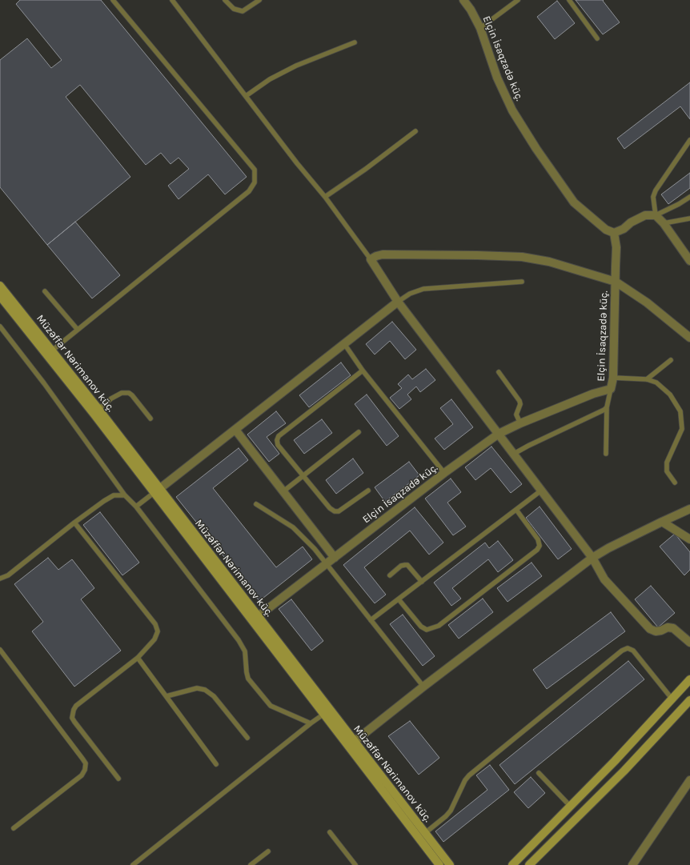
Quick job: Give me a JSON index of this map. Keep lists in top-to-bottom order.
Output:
{
  "streets": {
    "main road": ["Müzəffər Nərimanov küç."],
    "street": ["Elçin İsaqzadə küç."]
  },
  "crossings": [
    ["Elçin İsaqzadə küç.", "Müzəffər Nərimanov küç."]
  ]
}
